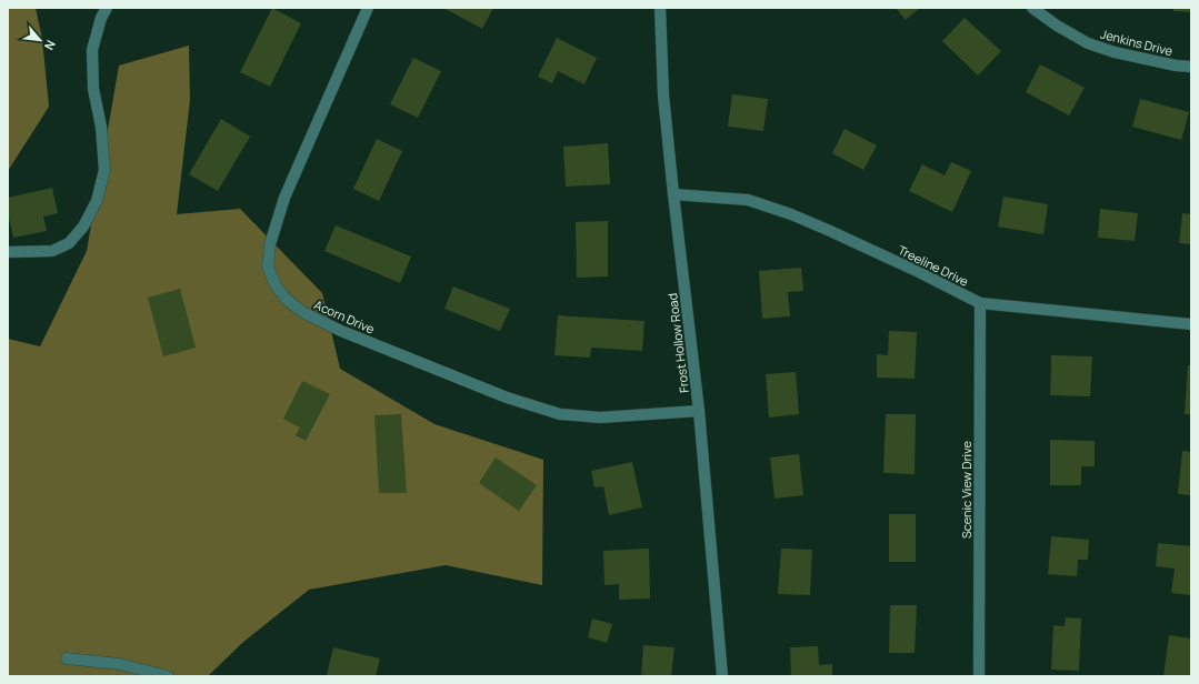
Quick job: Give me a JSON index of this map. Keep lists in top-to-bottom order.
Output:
{
  "streets": {
    "street": [
      "Jenkins Drive",
      "Treeline Drive",
      "Acorn Drive",
      "Frost Hollow Road",
      "Scenic View Drive"
    ]
  },
  "crossings": [
    ["Treeline Drive", "Frost Hollow Road"],
    ["Treeline Drive", "Scenic View Drive"],
    ["Acorn Drive", "Frost Hollow Road"]
  ],
  "north": "bottom right"
}
